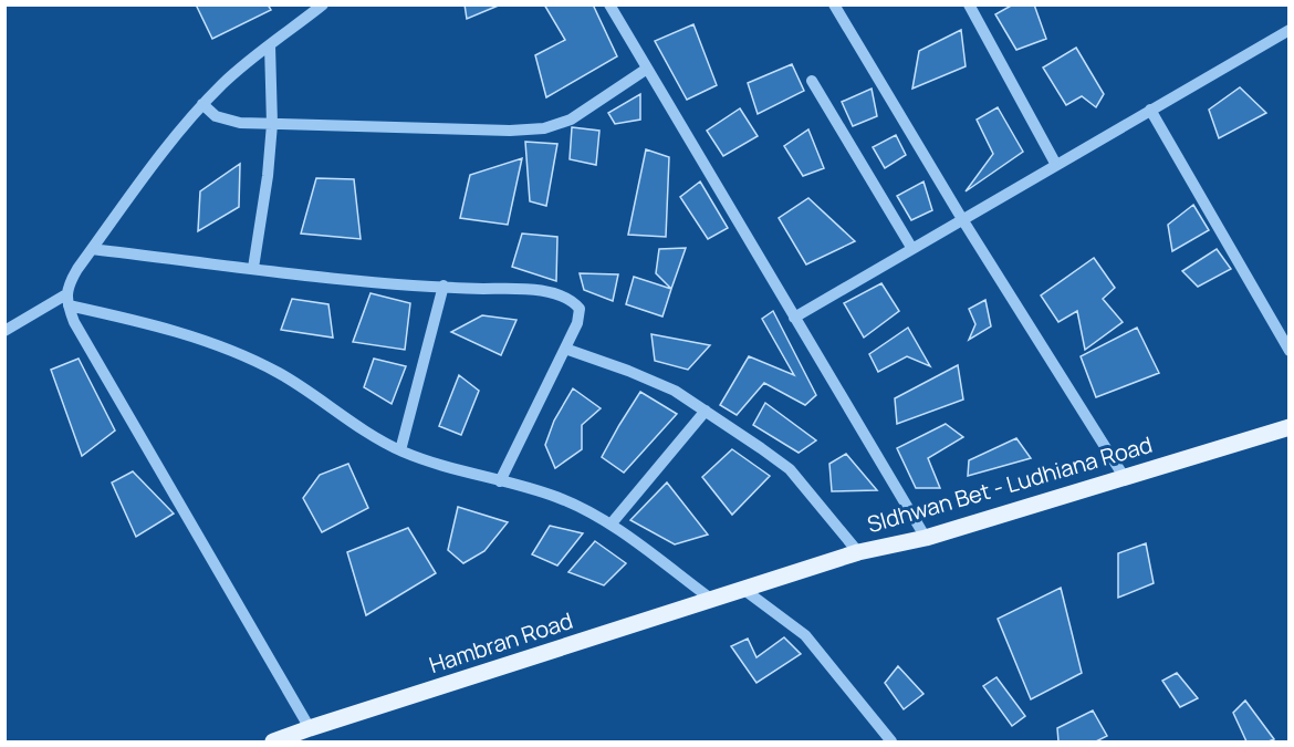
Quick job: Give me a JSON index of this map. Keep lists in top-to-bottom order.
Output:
{
  "streets": {
    "main road": ["SIdhwan Bet - Ludhiana Road", "Hambran Road"]
  },
  "crossings": [
    ["SIdhwan Bet - Ludhiana Road", "Hambran Road"]
  ]
}
